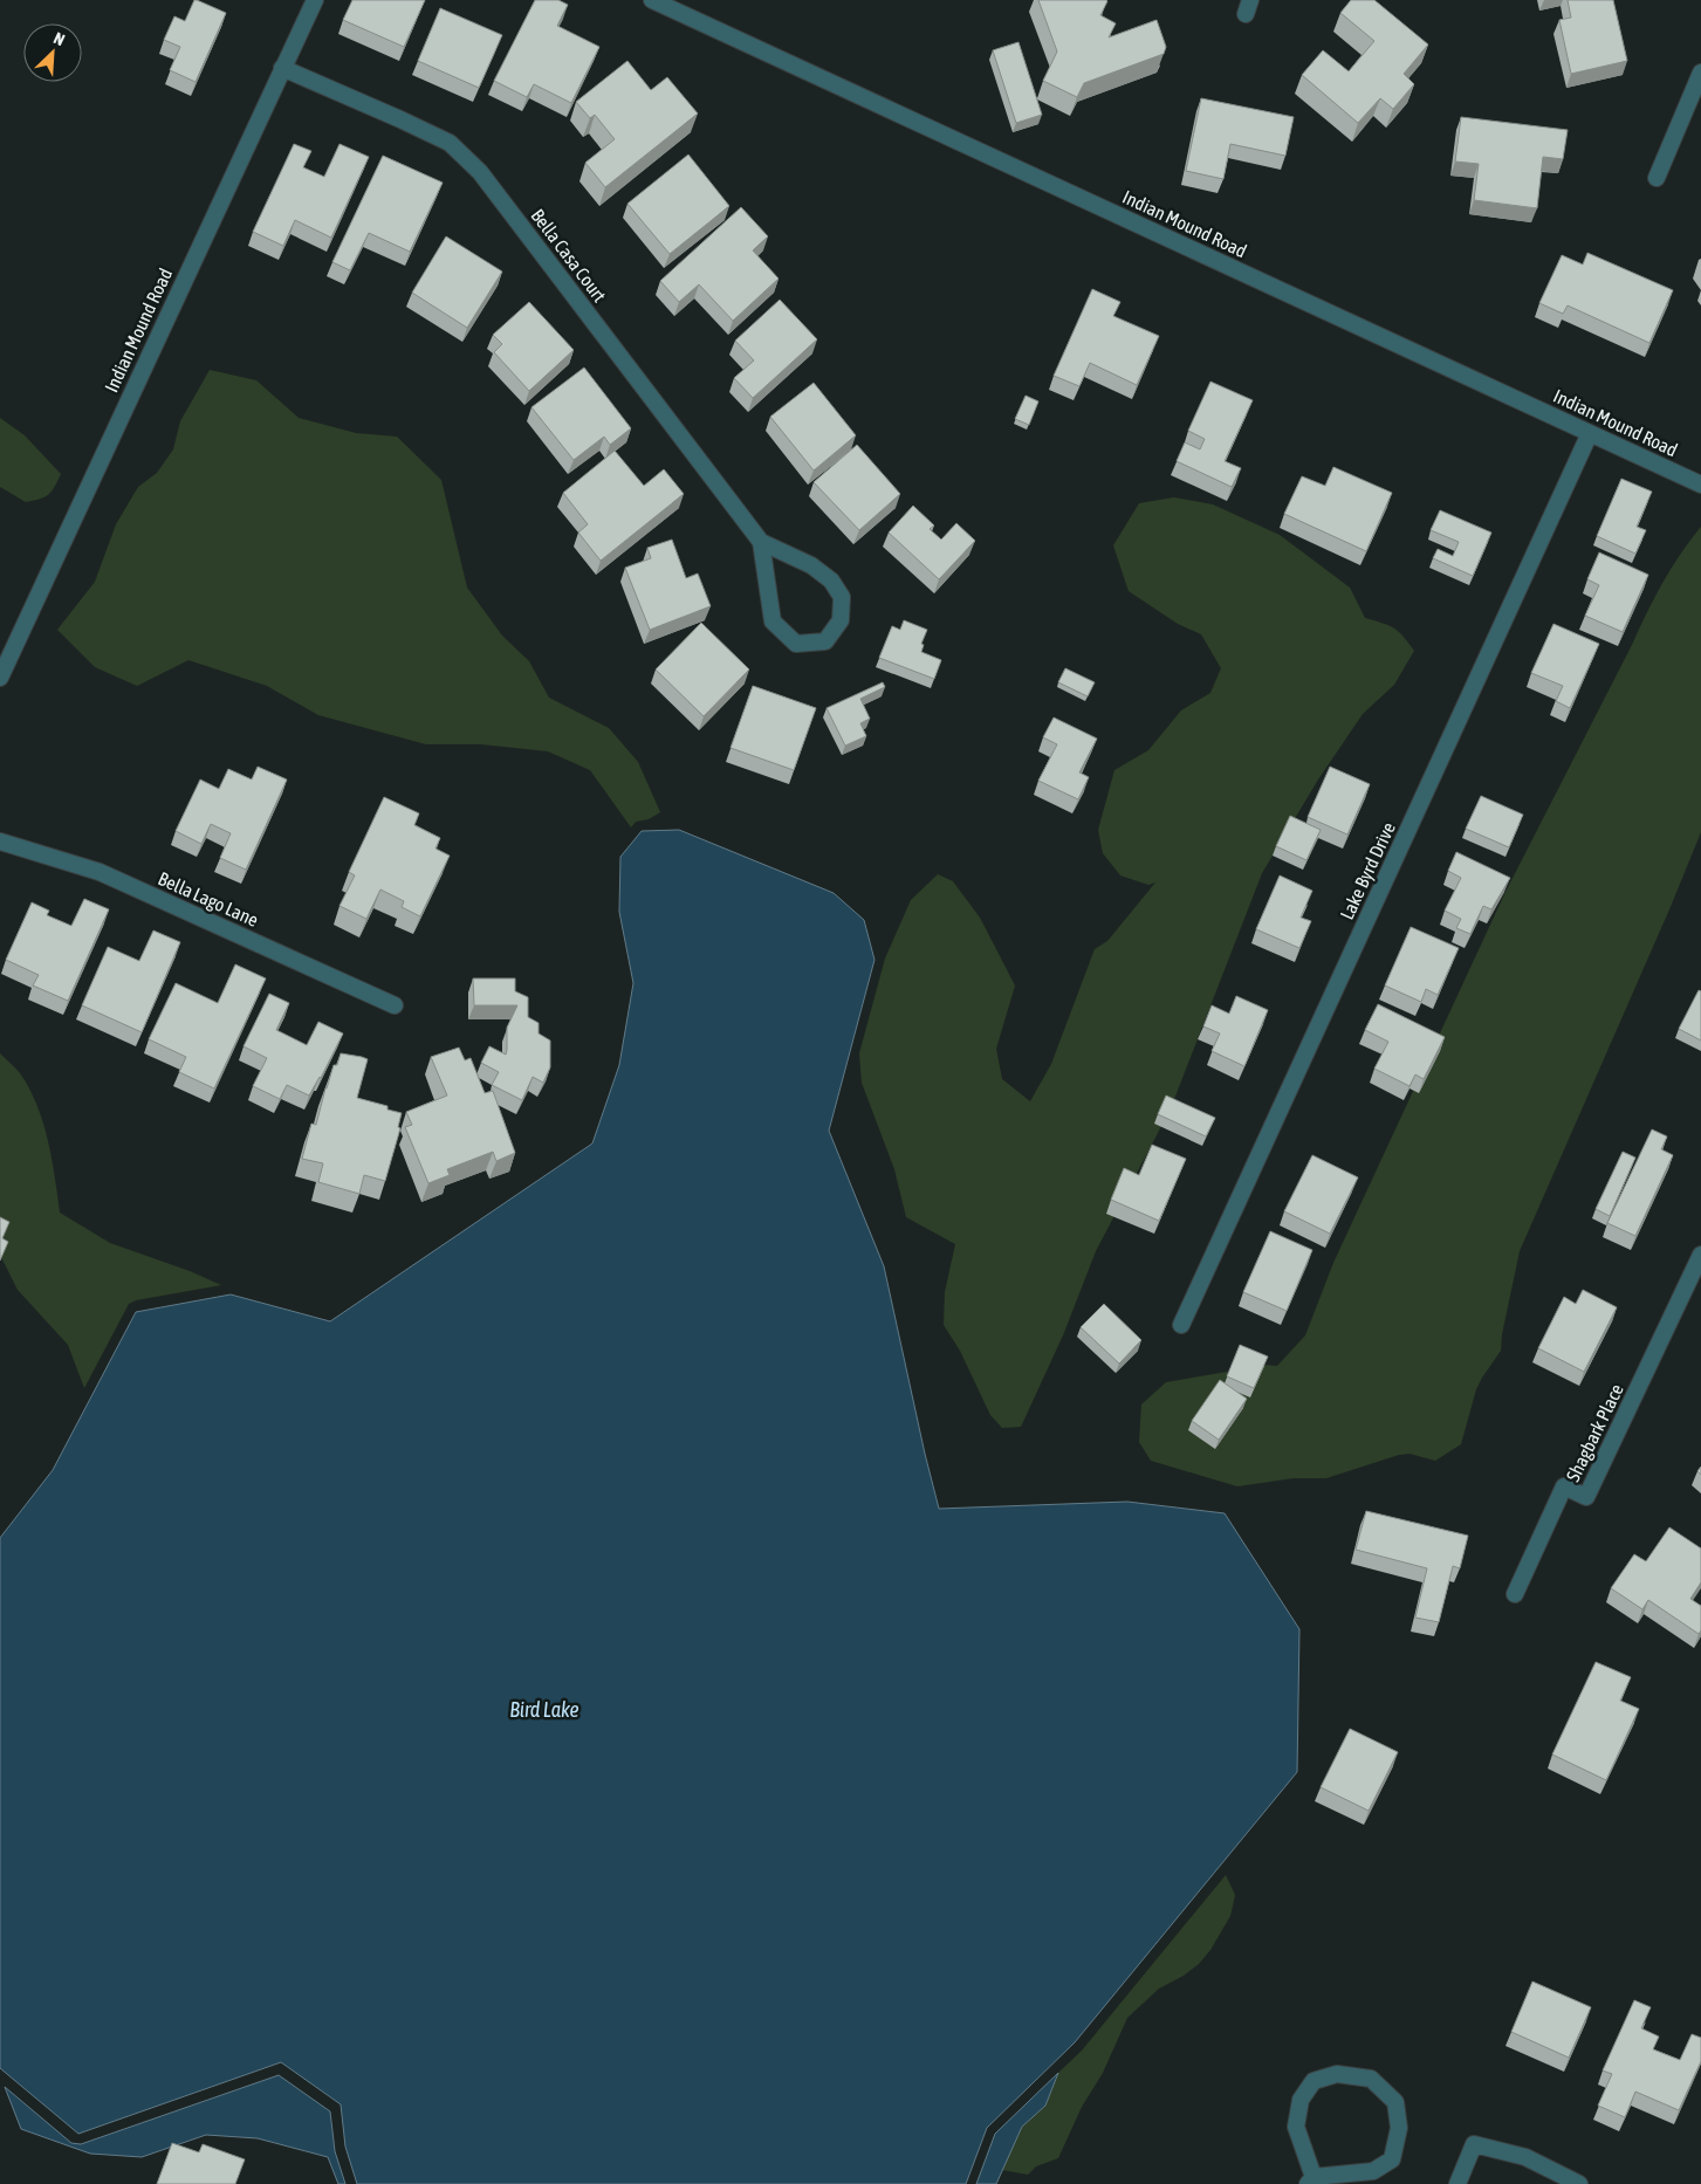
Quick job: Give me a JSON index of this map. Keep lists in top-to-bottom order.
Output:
{
  "streets": {
    "street": [
      "Indian Mound Road",
      "Bella Casa Court",
      "Lake Byrd Drive",
      "Bella Lago Lane",
      "Shagbark Place"
    ]
  },
  "crossings": [
    ["Indian Mound Road", "Bella Casa Court"],
    ["Indian Mound Road", "Lake Byrd Drive"]
  ],
  "water": ["Bird Lake"],
  "north": "top right"
}
